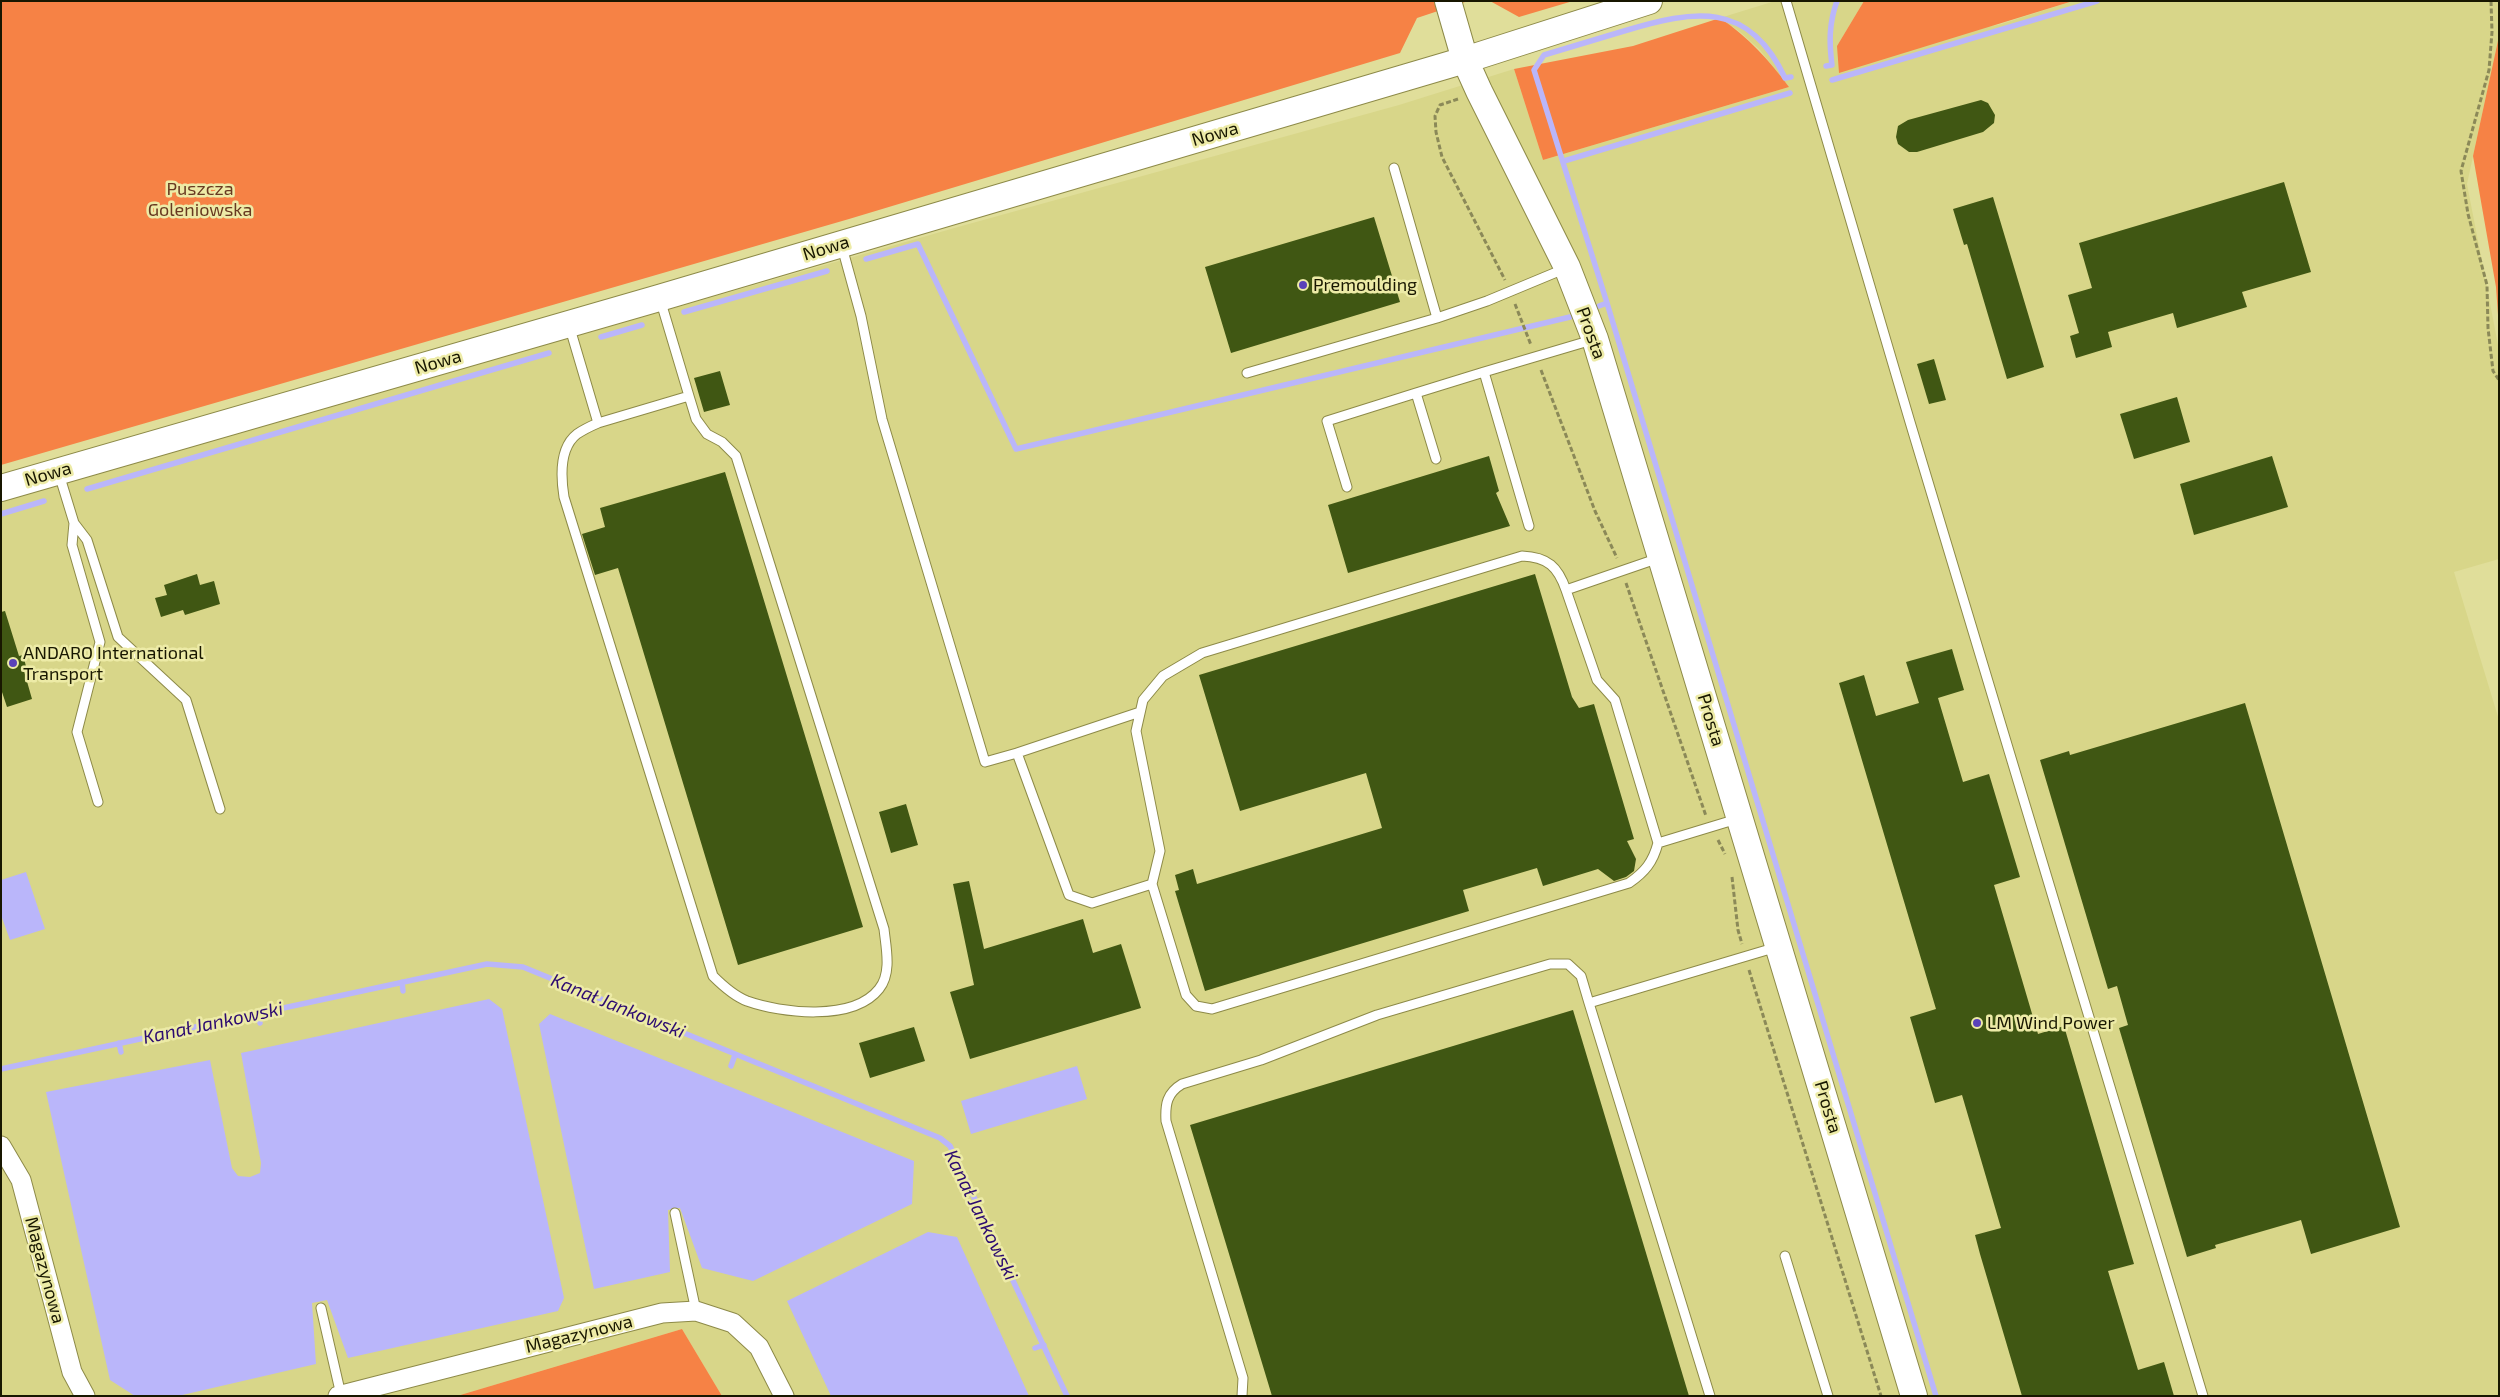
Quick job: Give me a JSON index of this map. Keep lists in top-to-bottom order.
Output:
{
  "streets": {
    "street": ["Nowa", "Prosta", "Magazynowa"]
  },
  "crossings": [
    ["Nowa", "Prosta"]
  ],
  "water": ["Kanał Jankowski"],
  "parks": ["Puszcza Goleniowska"],
  "places": ["Premoulding", "ANDARO International Transport", "LM Wind Power"]
}
